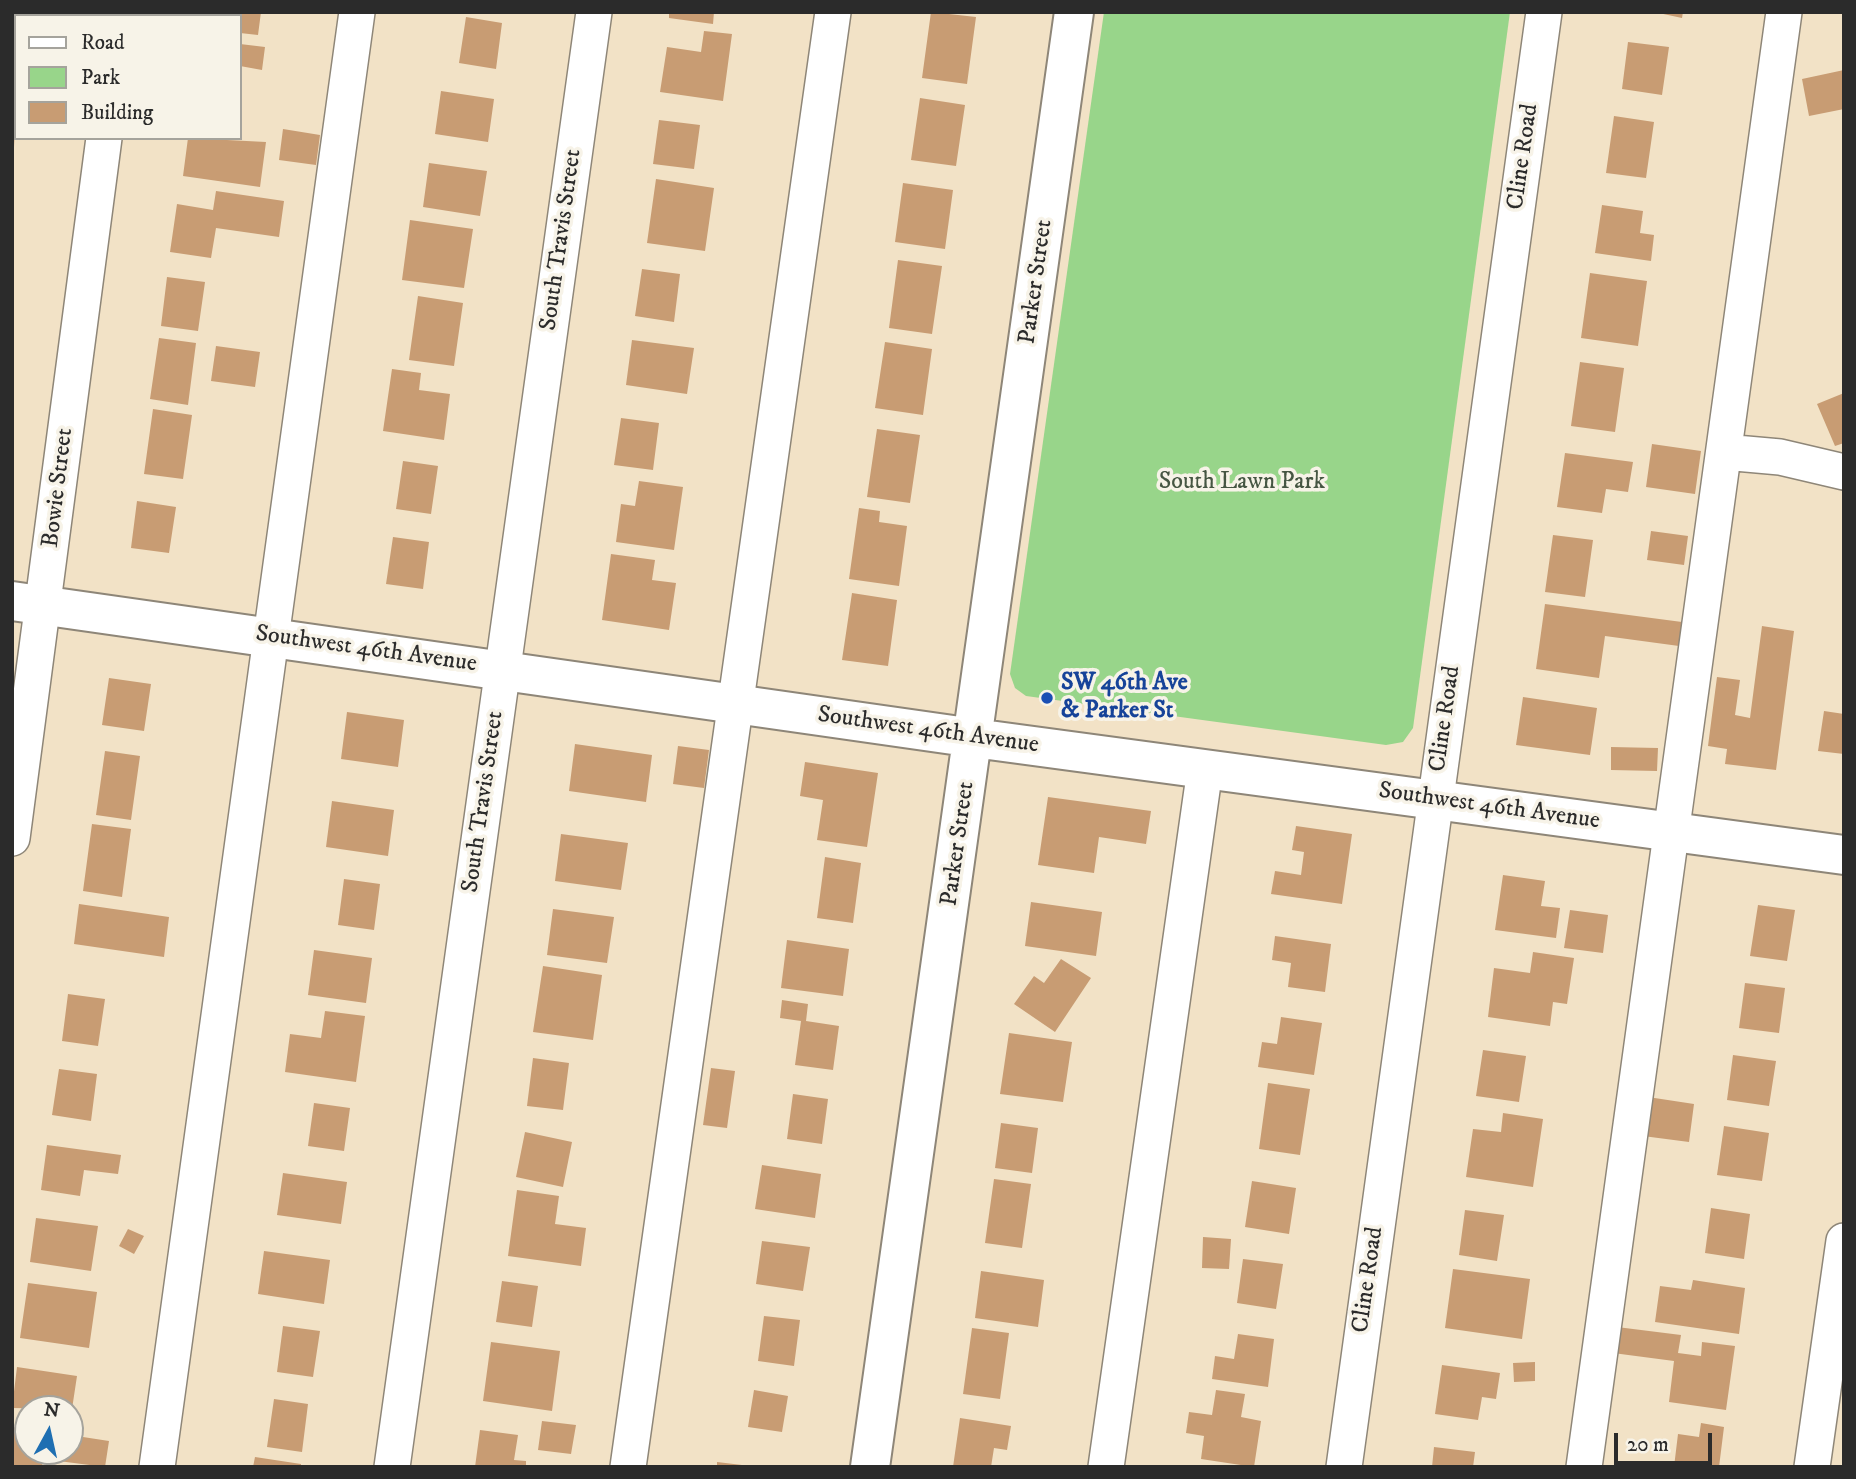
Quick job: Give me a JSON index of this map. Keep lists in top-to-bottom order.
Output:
{
  "streets": {
    "main road": ["Parker Street", "Southwest 46th Avenue"],
    "street": ["Cline Road", "South Travis Street", "Bowie Street"]
  },
  "crossings": [
    ["Cline Road", "Southwest 46th Avenue"],
    ["South Travis Street", "Southwest 46th Avenue"],
    ["Parker Street", "Southwest 46th Avenue"],
    ["Bowie Street", "Southwest 46th Avenue"]
  ],
  "parks": ["South Lawn Park"],
  "places": ["SW 46th Ave & Parker St"],
  "legend": ["Road", "Park", "Building"],
  "scale_bar": "20 m",
  "north": "top"
}
